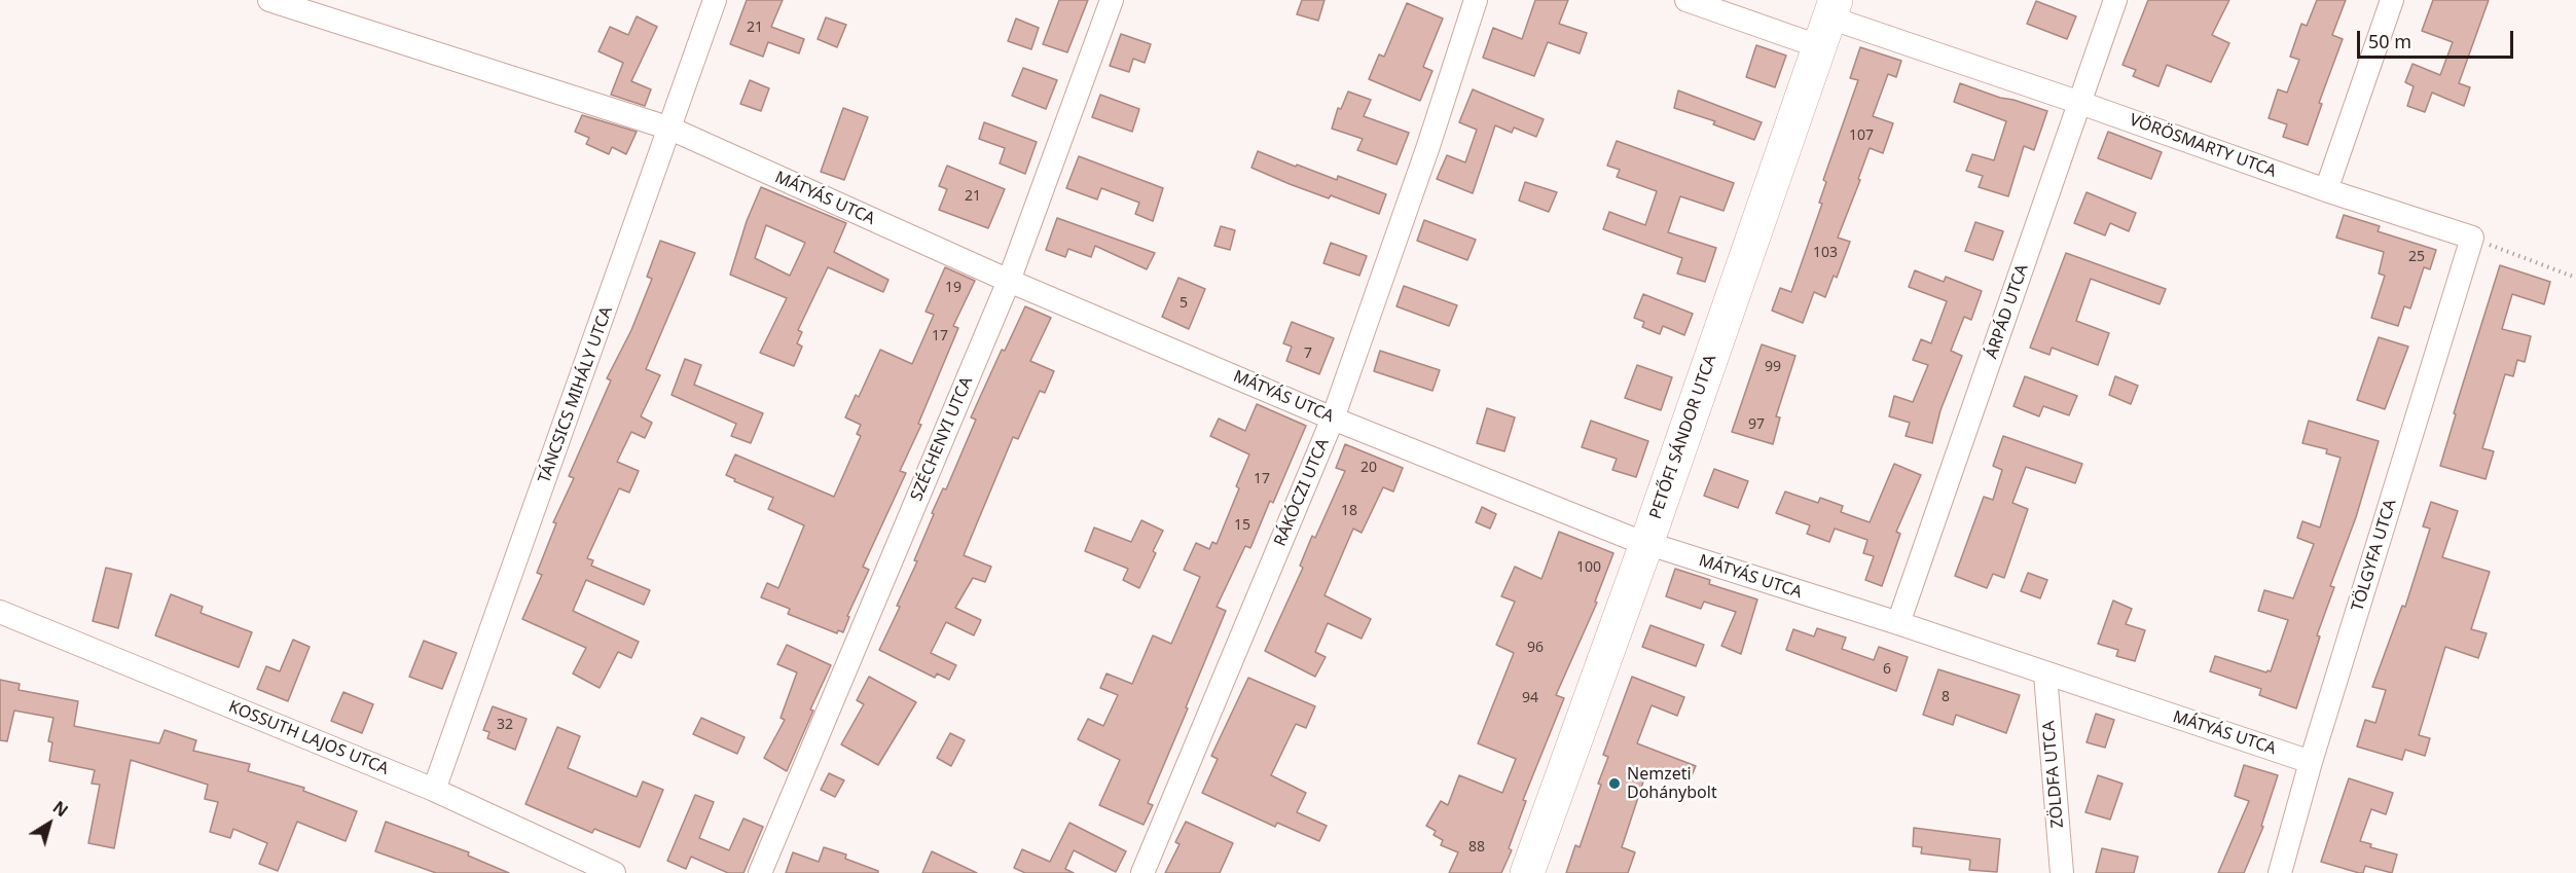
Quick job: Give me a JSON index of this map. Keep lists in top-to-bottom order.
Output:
{
  "streets": {
    "main road": ["PETŐFI SÁNDOR UTCA"],
    "street": [
      "VÖRÖSMARTY UTCA",
      "MÁTYÁS UTCA",
      "ÁRPÁD UTCA",
      "TÁNCSICS MIHÁLY UTCA",
      "SZÉCHENYI UTCA",
      "RÁKÓCZI UTCA",
      "TÖLGYFA UTCA",
      "KOSSUTH LAJOS UTCA",
      "ZÖLDFA UTCA"
    ]
  },
  "crossings": [
    ["VÖRÖSMARTY UTCA", "ÁRPÁD UTCA"],
    ["VÖRÖSMARTY UTCA", "PETŐFI SÁNDOR UTCA"],
    ["VÖRÖSMARTY UTCA", "TÖLGYFA UTCA"],
    ["MÁTYÁS UTCA", "ÁRPÁD UTCA"],
    ["MÁTYÁS UTCA", "TÁNCSICS MIHÁLY UTCA"],
    ["MÁTYÁS UTCA", "PETŐFI SÁNDOR UTCA"],
    ["MÁTYÁS UTCA", "SZÉCHENYI UTCA"],
    ["MÁTYÁS UTCA", "RÁKÓCZI UTCA"],
    ["MÁTYÁS UTCA", "TÖLGYFA UTCA"],
    ["MÁTYÁS UTCA", "ZÖLDFA UTCA"],
    ["TÁNCSICS MIHÁLY UTCA", "KOSSUTH LAJOS UTCA"]
  ],
  "places": ["Nemzeti Dohánybolt"],
  "house_numbers": [
    "21",
    "107",
    "21",
    "103",
    "25",
    "19",
    "5",
    "17",
    "7",
    "99",
    "97",
    "20",
    "17",
    "18",
    "15",
    "100",
    "96",
    "6",
    "8",
    "94",
    "32",
    "88"
  ],
  "scale_bar": "50 m",
  "north": "top right"
}
